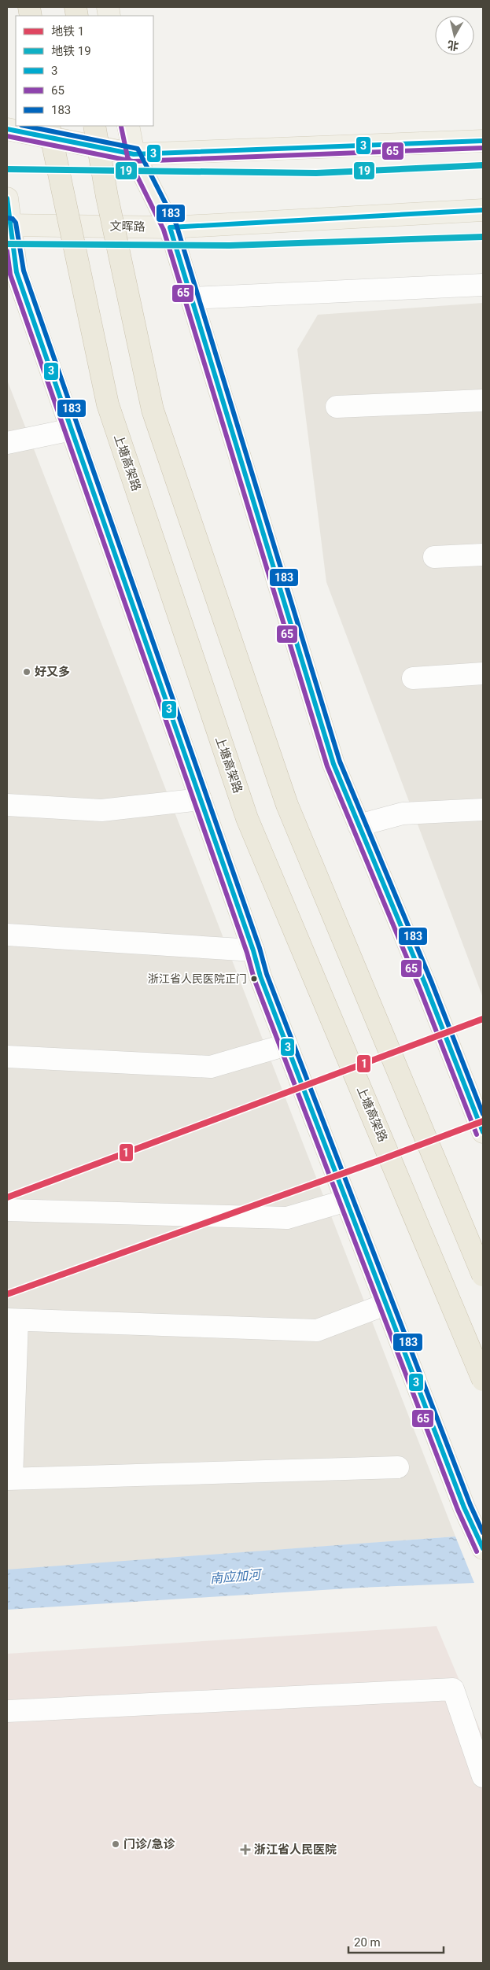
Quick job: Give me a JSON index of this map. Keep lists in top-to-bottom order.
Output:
{
  "streets": {
    "highway": ["上塘高架路"],
    "main road": ["文晖路"]
  },
  "water": ["南应加河"],
  "places": {
    "other": ["好又多", "浙江省人民医院正门", "门诊/急诊"],
    "health": ["浙江省人民医院"]
  },
  "lines": [
    "transit line 183",
    "transit line 65",
    "transit line 3",
    "metro line 19",
    "metro line 1"
  ],
  "legend": [
    "地铁 1",
    "地铁 19",
    "3",
    "65",
    "183"
  ],
  "scale_bar": "20 m",
  "north": "bottom"
}
